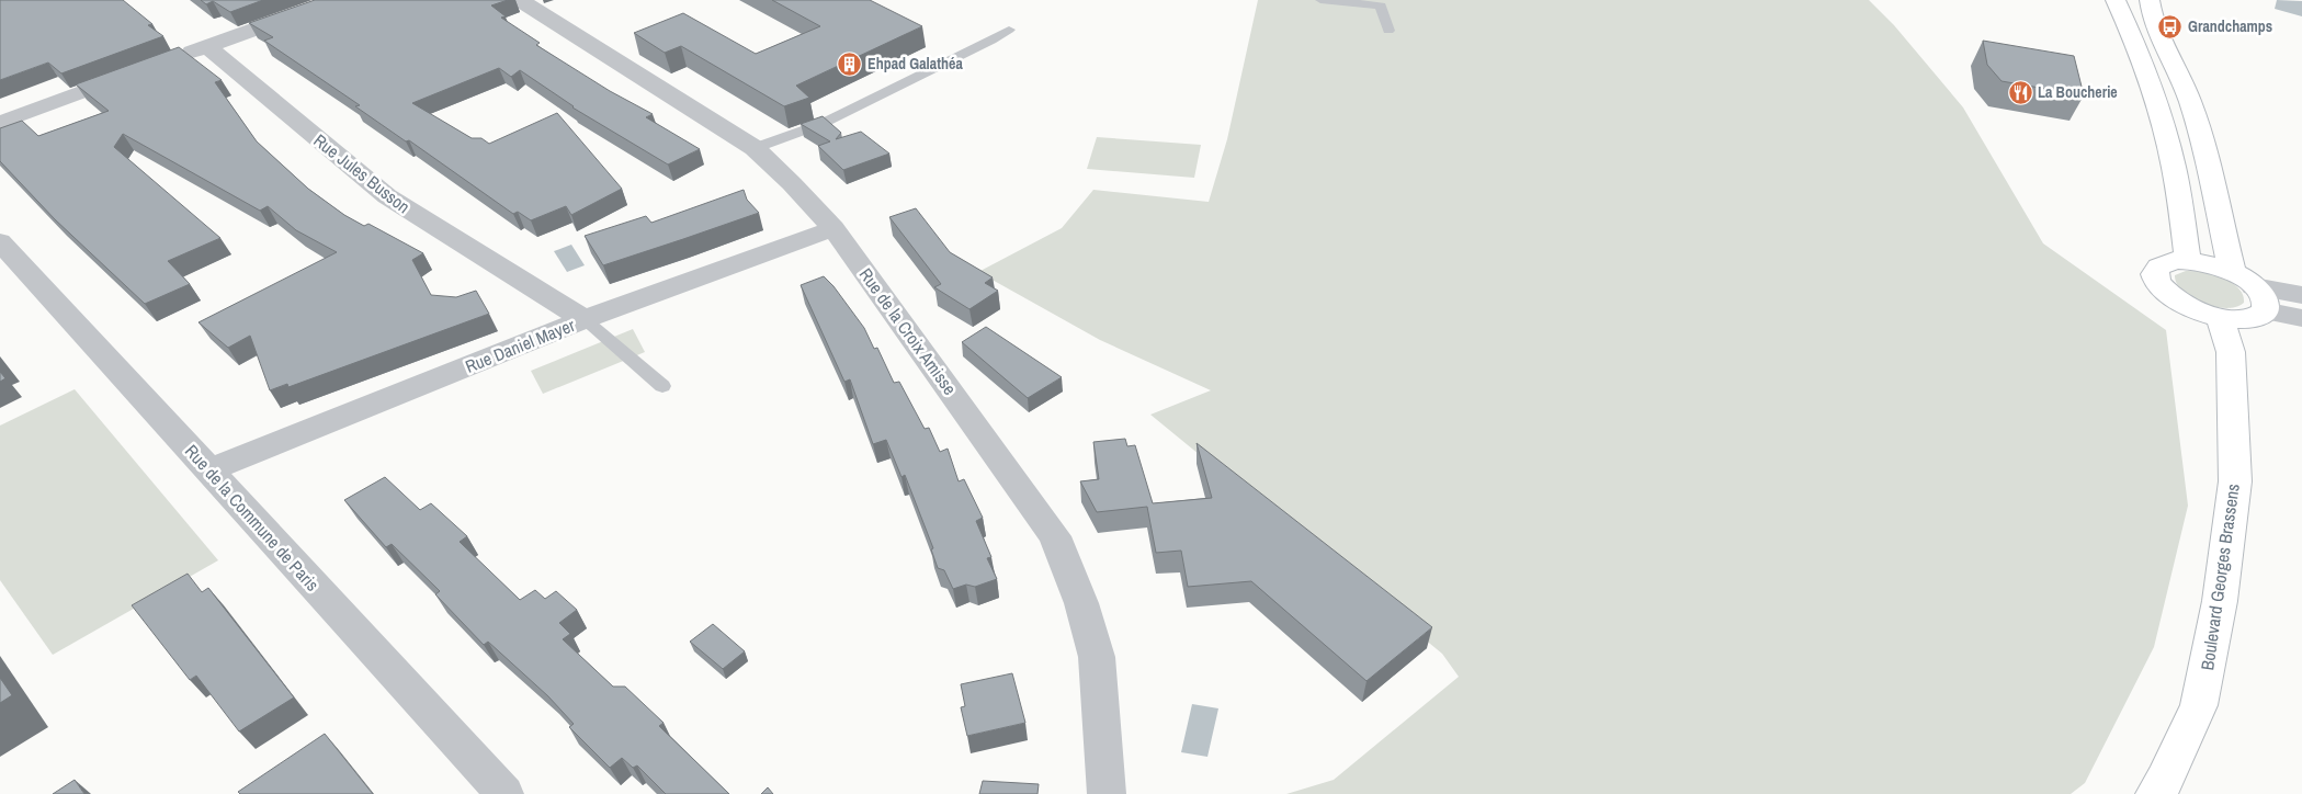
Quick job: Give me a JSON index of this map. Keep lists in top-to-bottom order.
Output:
{
  "streets": {
    "street": [
      "Rue Jules Busson",
      "Rue de la Croix Amisse",
      "Rue Daniel Mayer",
      "Rue de la Commune de Paris",
      "Boulevard Georges Brassens"
    ]
  },
  "crossings": [
    ["Rue Jules Busson", "Rue Daniel Mayer"],
    ["Rue de la Croix Amisse", "Rue Daniel Mayer"],
    ["Rue Daniel Mayer", "Rue de la Commune de Paris"]
  ],
  "places": {
    "bus stop": ["Grandchamps"],
    "building": ["Ehpad Galathéa"],
    "restaurant": ["La Boucherie"]
  }
}
